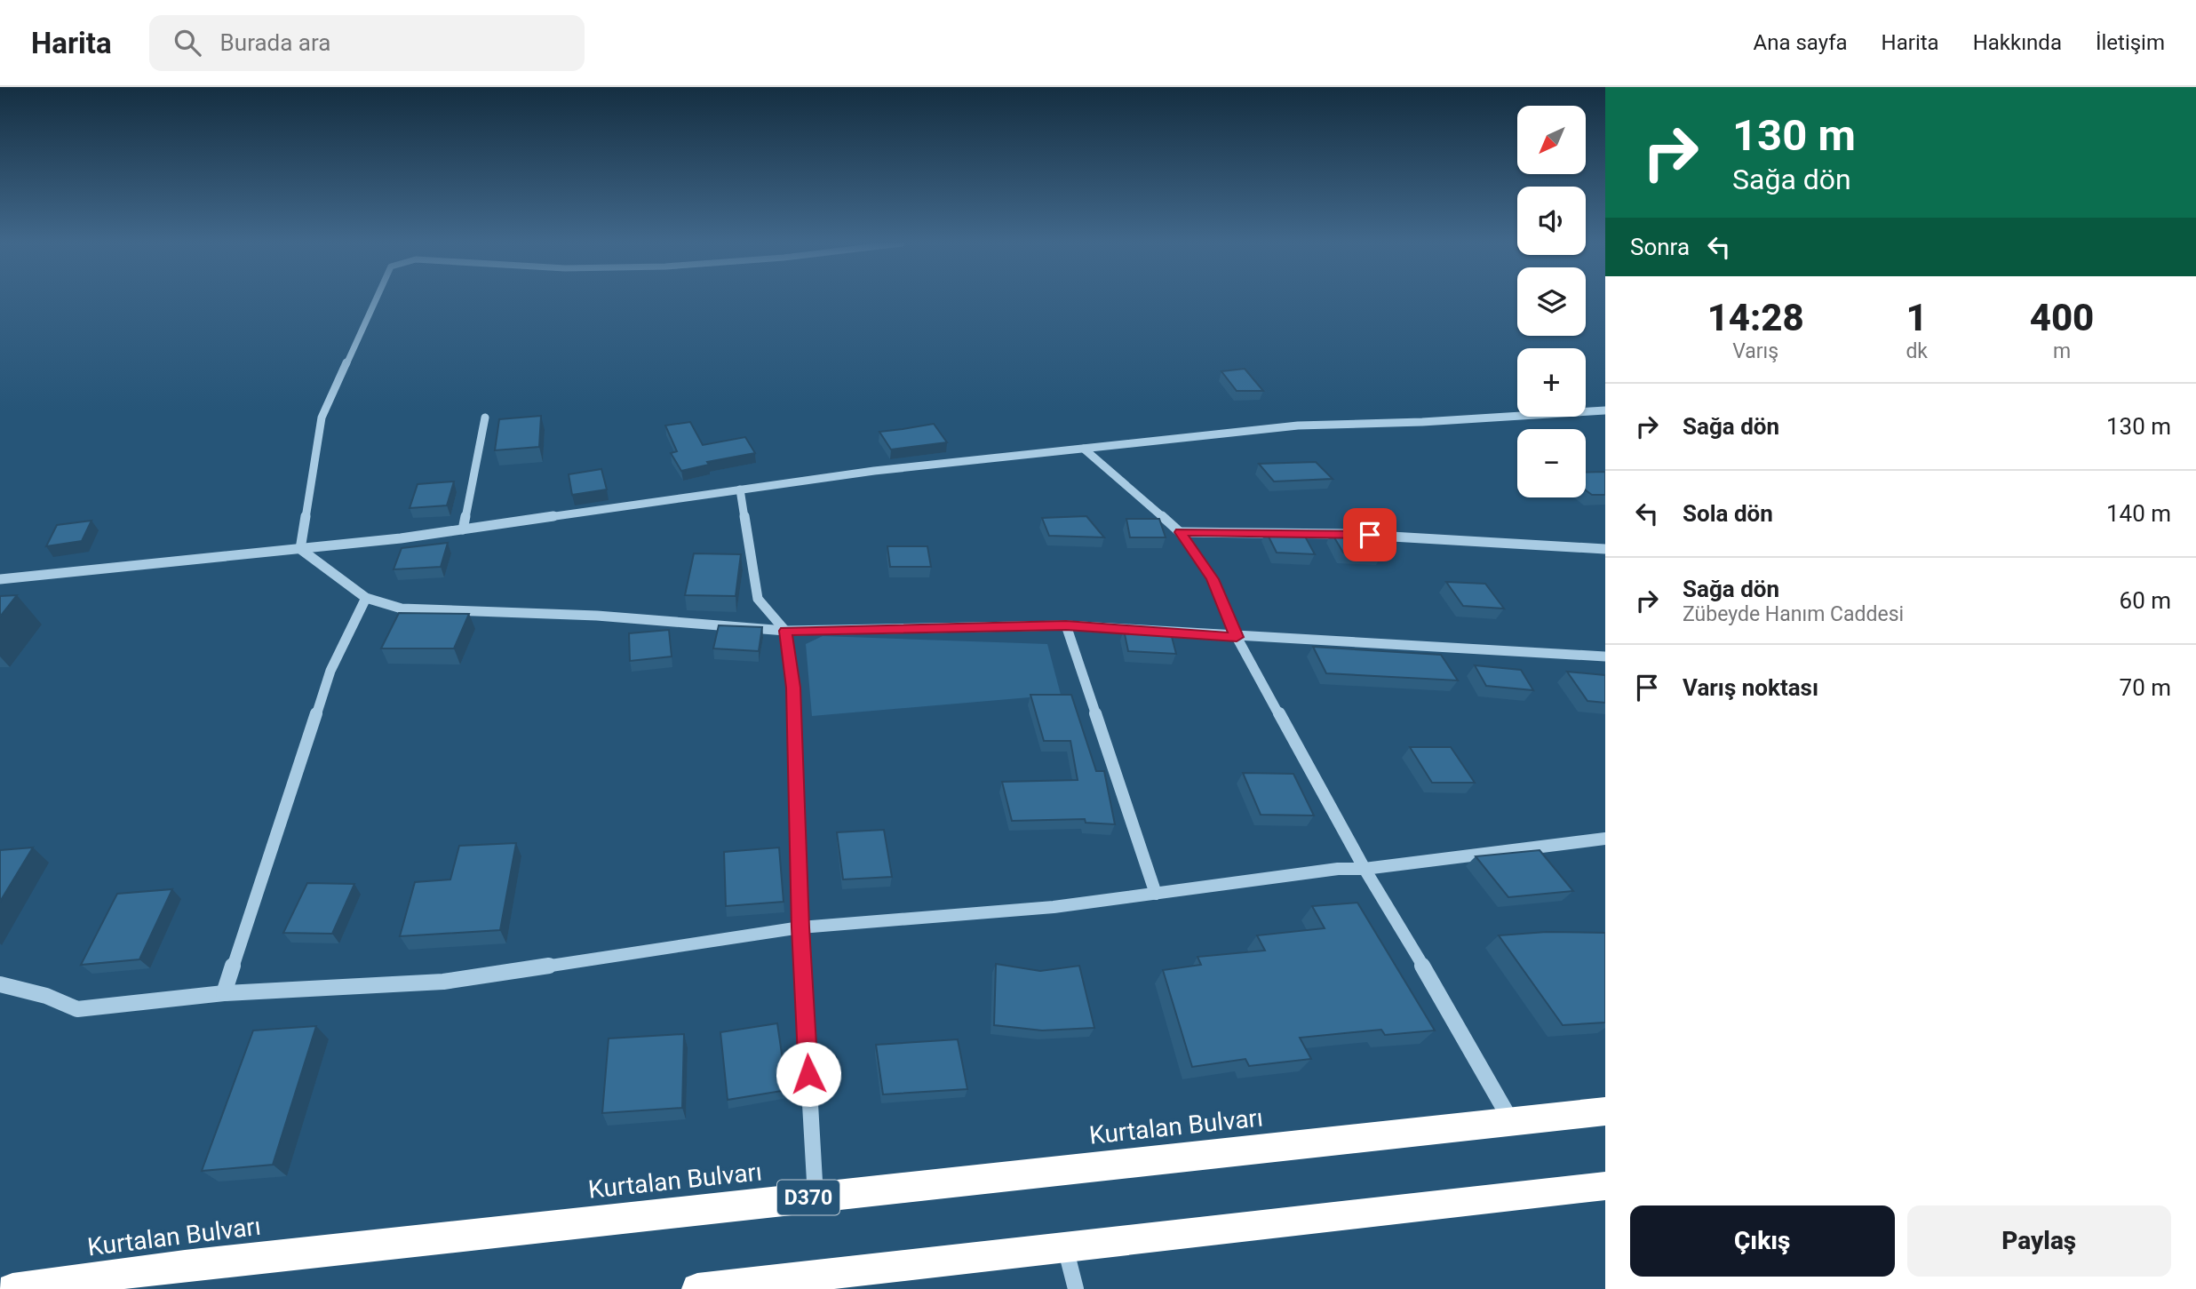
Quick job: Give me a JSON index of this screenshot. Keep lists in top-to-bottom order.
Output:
{
  "streets": {
    "highway": ["Kurtalan Bulvarı", "D370"]
  },
  "north": "bottom left",
  "page": {
    "header": "Harita",
    "search": "Burada ara",
    "nav": [
      "Ana sayfa",
      "Harita",
      "Hakkında",
      "İletişim"
    ],
    "turn": ["130 m", "Sağa dön"],
    "map_buttons": ["+", "−"],
    "then": "Sonra",
    "eta": [
      "14:28",
      "Varış",
      "1",
      "dk",
      "400",
      "m"
    ],
    "list": [
      {
        "name": "Sağa dön",
        "value": "130 m"
      },
      {
        "name": "Sola dön",
        "value": "140 m"
      },
      {
        "name": "Sağa dön",
        "note": "Zübeyde Hanım Caddesi",
        "value": "60 m"
      },
      {
        "name": "Varış noktası",
        "value": "70 m"
      }
    ],
    "buttons": ["Çıkış", "Paylaş"]
  }
}
